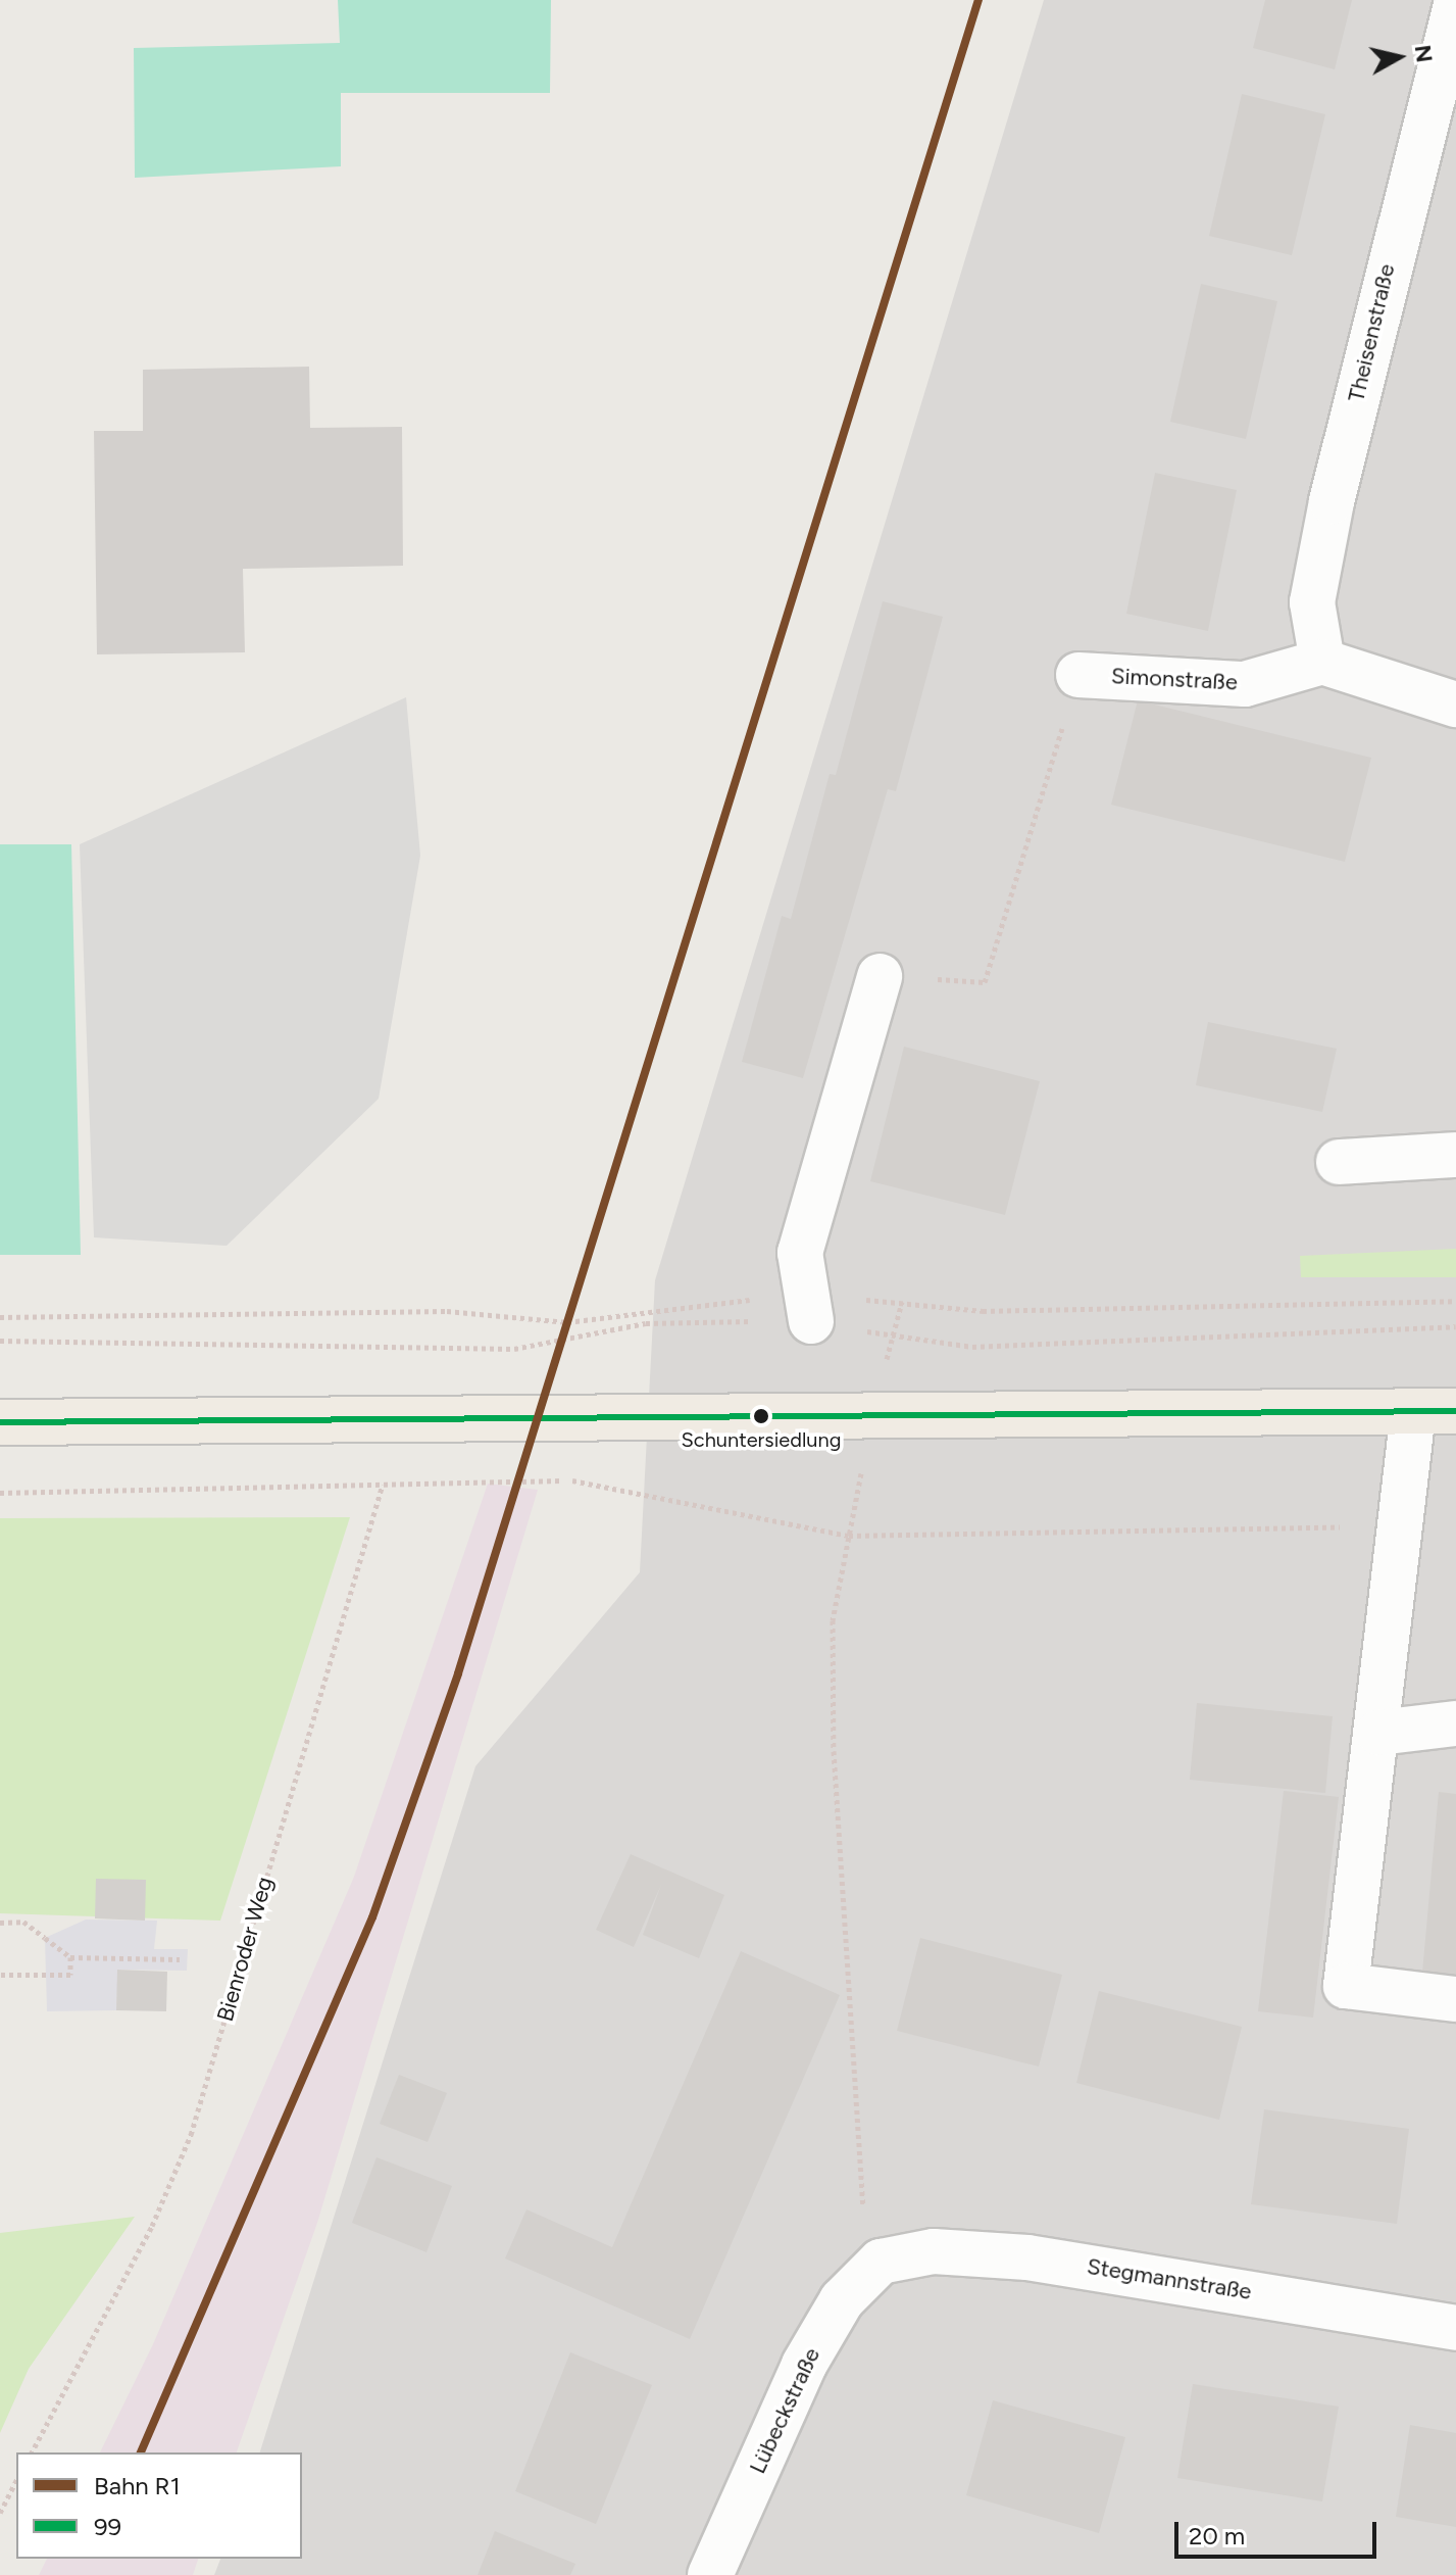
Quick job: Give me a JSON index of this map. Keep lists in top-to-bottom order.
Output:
{
  "streets": {
    "street": [
      "Theisenstraße",
      "Simonstraße",
      "Stegmannstraße",
      "Lübeckstraße"
    ],
    "path": ["Bienroder Weg"]
  },
  "crossings": [
    ["Theisenstraße", "Simonstraße"],
    ["Stegmannstraße", "Lübeckstraße"]
  ],
  "places": ["Schuntersiedlung"],
  "lines": ["rail line R1", "transit line 99"],
  "legend": ["Bahn R1", "99"],
  "scale_bar": "20 m",
  "north": "right"
}
